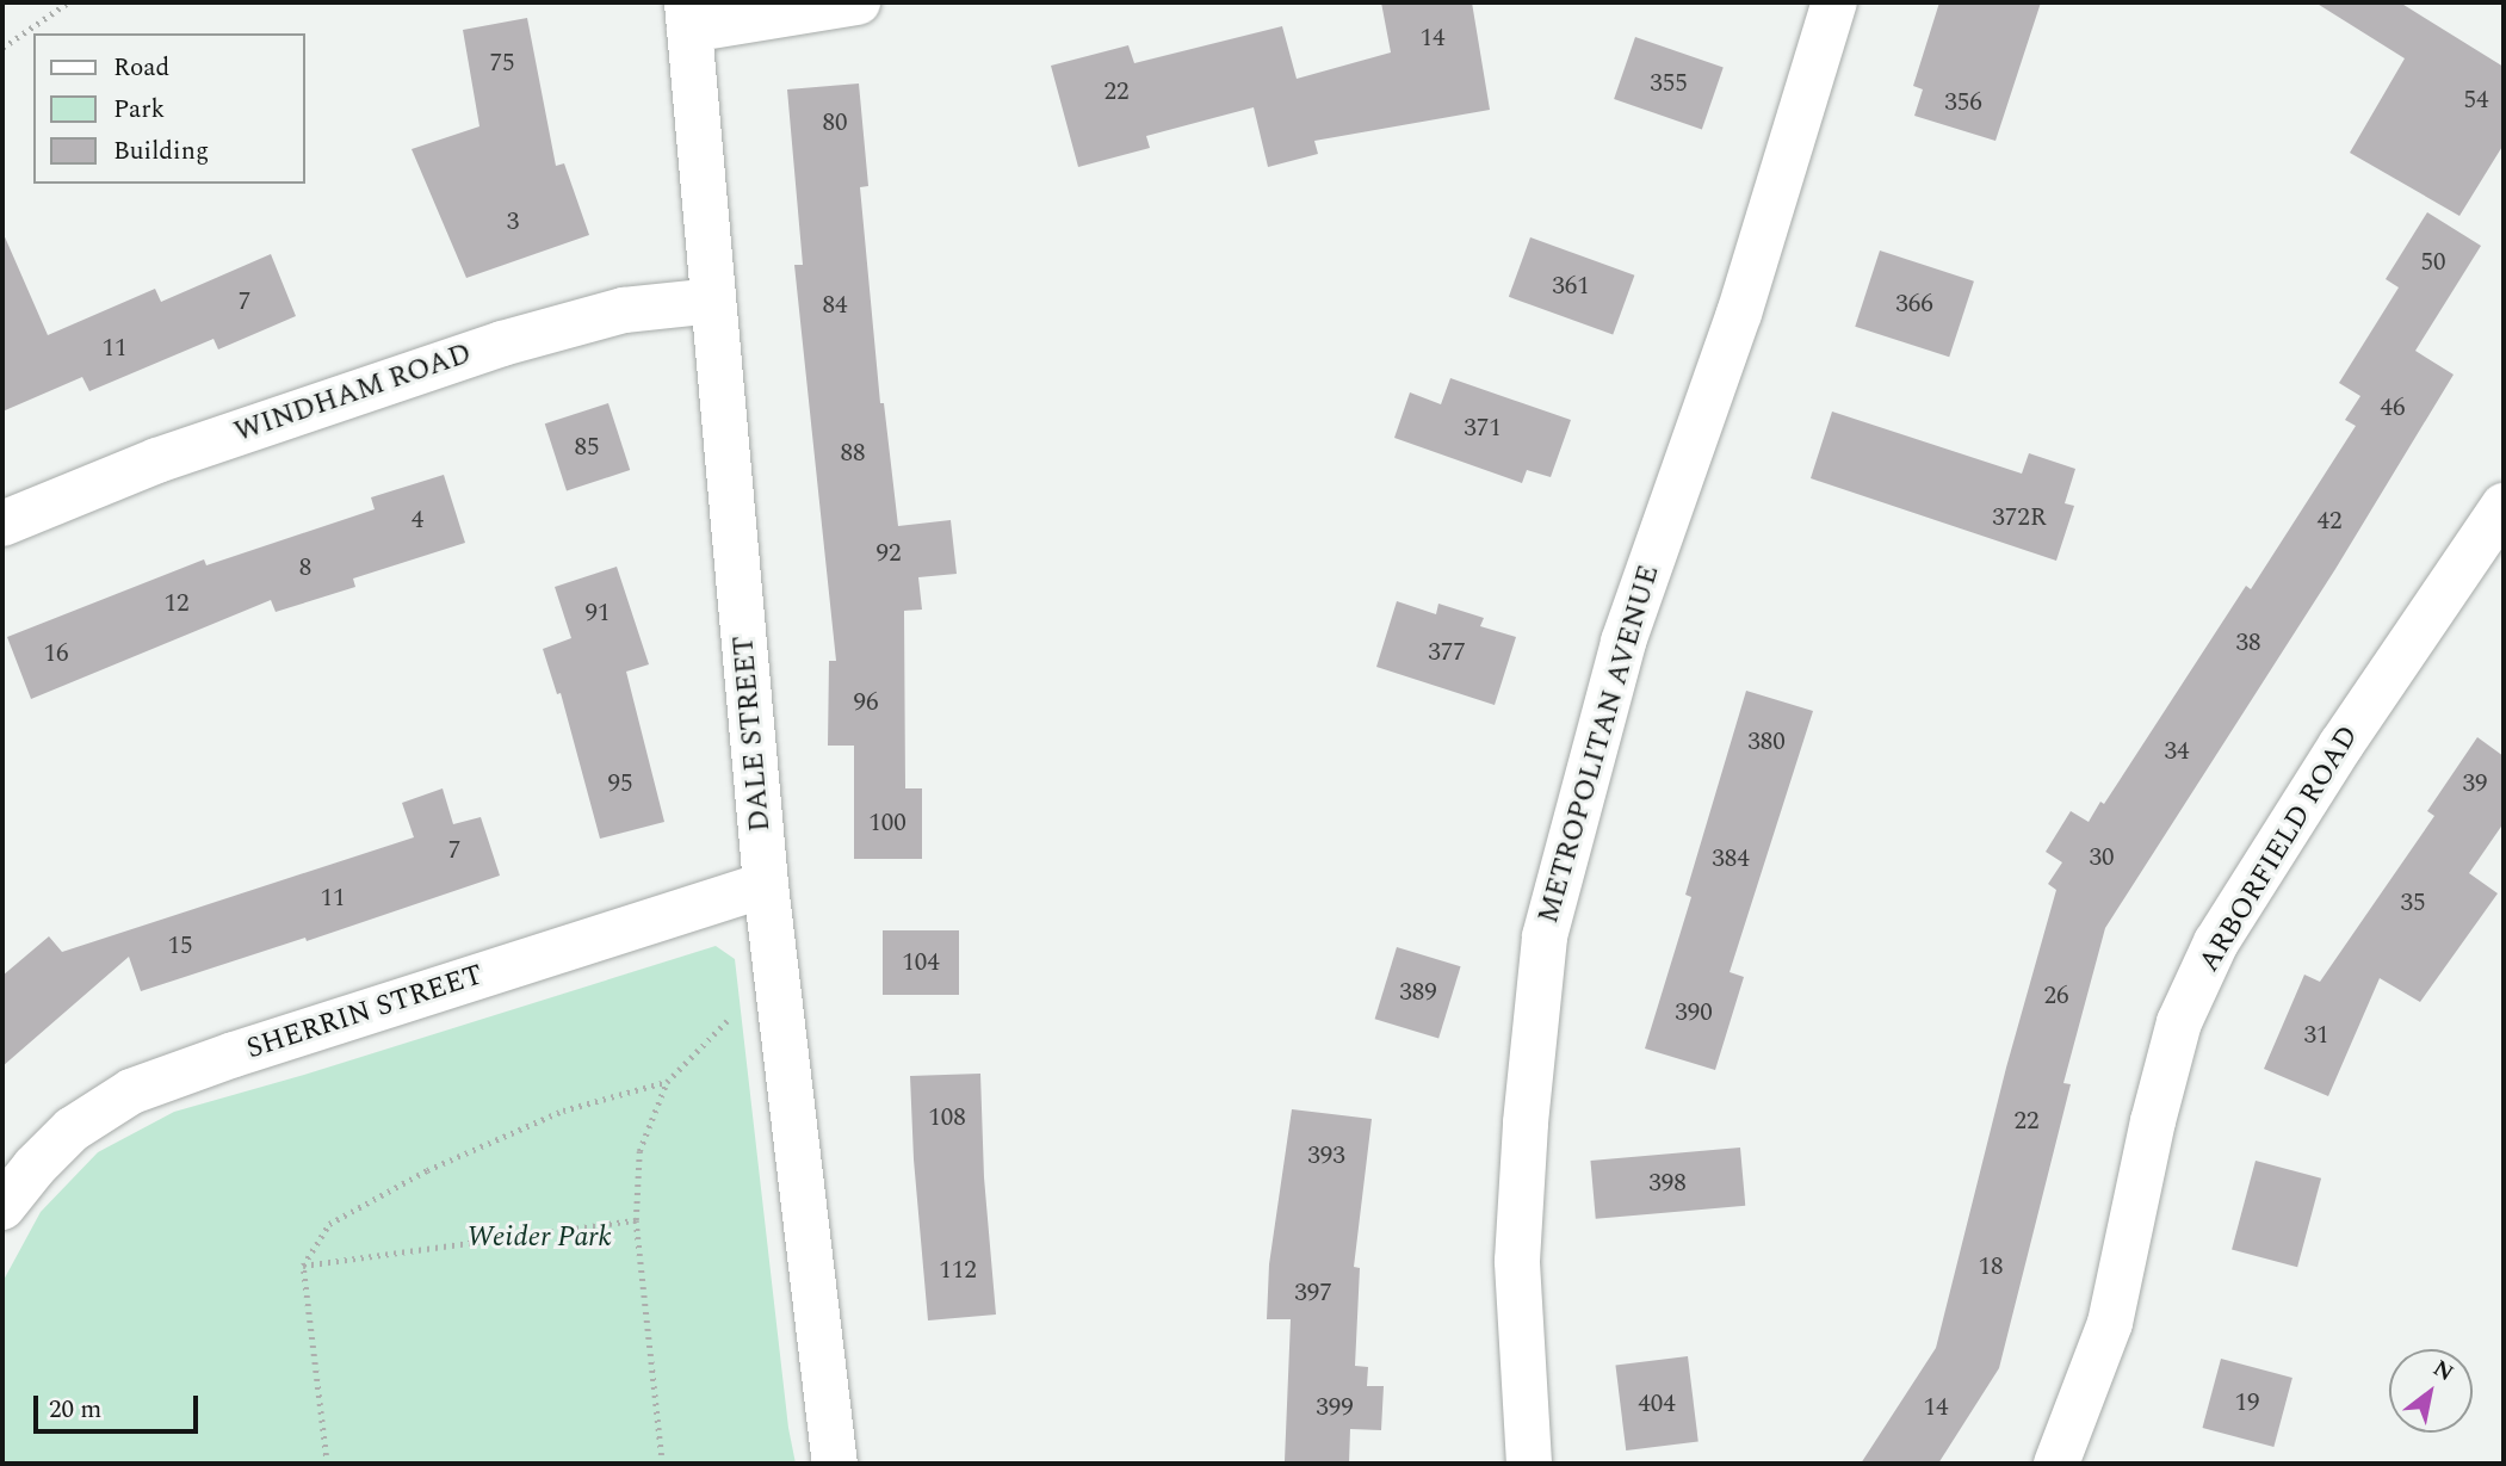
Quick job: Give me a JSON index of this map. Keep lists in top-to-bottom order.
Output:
{
  "streets": {
    "street": [
      "WINDHAM ROAD",
      "DALE STREET",
      "METROPOLITAN AVENUE",
      "ARBORFIELD ROAD",
      "SHERRIN STREET"
    ]
  },
  "crossings": [
    ["WINDHAM ROAD", "DALE STREET"],
    ["DALE STREET", "SHERRIN STREET"]
  ],
  "parks": ["Weider Park"],
  "house_numbers": [
    "14",
    "75",
    "355",
    "22",
    "54",
    "356",
    "80",
    "3",
    "50",
    "361",
    "7",
    "366",
    "84",
    "11",
    "46",
    "371",
    "85",
    "88",
    "372R",
    "4",
    "42",
    "92",
    "8",
    "12",
    "91",
    "38",
    "377",
    "16",
    "96",
    "380",
    "34",
    "95",
    "39",
    "100",
    "7",
    "30",
    "384",
    "11",
    "35",
    "15",
    "104",
    "389",
    "26",
    "390",
    "31",
    "108",
    "22",
    "393",
    "398",
    "18",
    "112",
    "397",
    "19",
    "404",
    "399",
    "14"
  ],
  "legend": ["Road", "Park", "Building"],
  "scale_bar": "20 m",
  "north": "top right"
}
